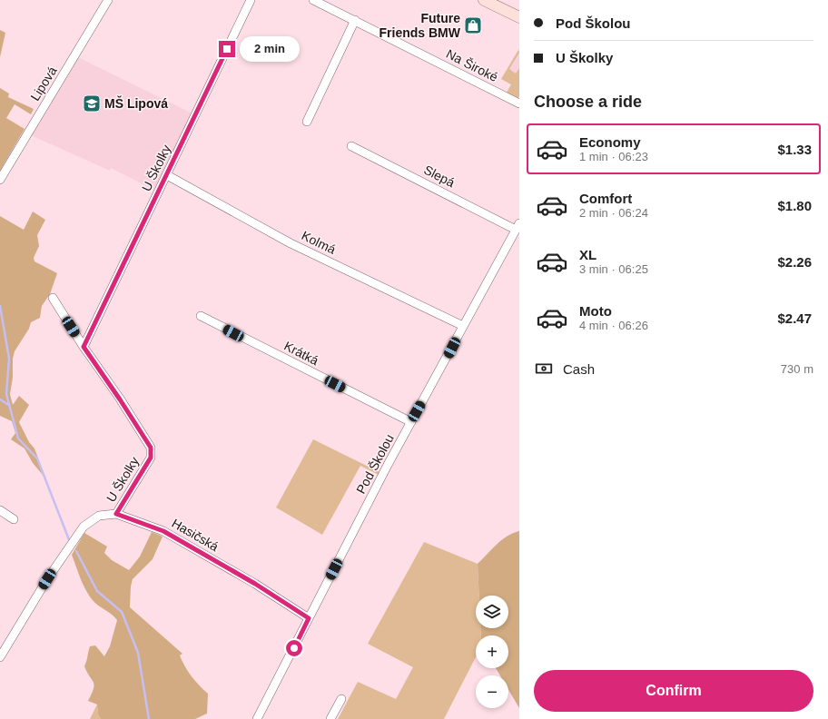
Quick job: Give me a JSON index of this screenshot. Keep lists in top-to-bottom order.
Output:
{
  "streets": {
    "street": [
      "Na Široké",
      "Lipová",
      "U Školky",
      "Slepá",
      "Kolmá",
      "Krátká",
      "Pod Školou",
      "Hasičská"
    ]
  },
  "crossings": [
    ["U Školky", "Kolmá"],
    ["U Školky", "Hasičská"],
    ["Slepá", "Pod Školou"],
    ["Kolmá", "Pod Školou"],
    ["Krátká", "Pod Školou"],
    ["Pod Školou", "Hasičská"]
  ],
  "places": {
    "shop": ["Future Friends BMW"],
    "school or university": ["MŠ Lipová"]
  },
  "page": {
    "banner": ["Pod Školou", "U Školky"],
    "bubble": "2 min",
    "heading": "Choose a ride",
    "list": [
      {
        "name": "Economy",
        "note": "1 min · 06:23",
        "value": "$1.33"
      },
      {
        "name": "Comfort",
        "note": "2 min · 06:24",
        "value": "$1.80"
      },
      {
        "name": "XL",
        "note": "3 min · 06:25",
        "value": "$2.26"
      },
      {
        "name": "Moto",
        "note": "4 min · 06:26",
        "value": "$2.47"
      }
    ],
    "pay": ["Cash", "730 m"],
    "map_buttons": ["+", "−"],
    "buttons": "Confirm"
  }
}
